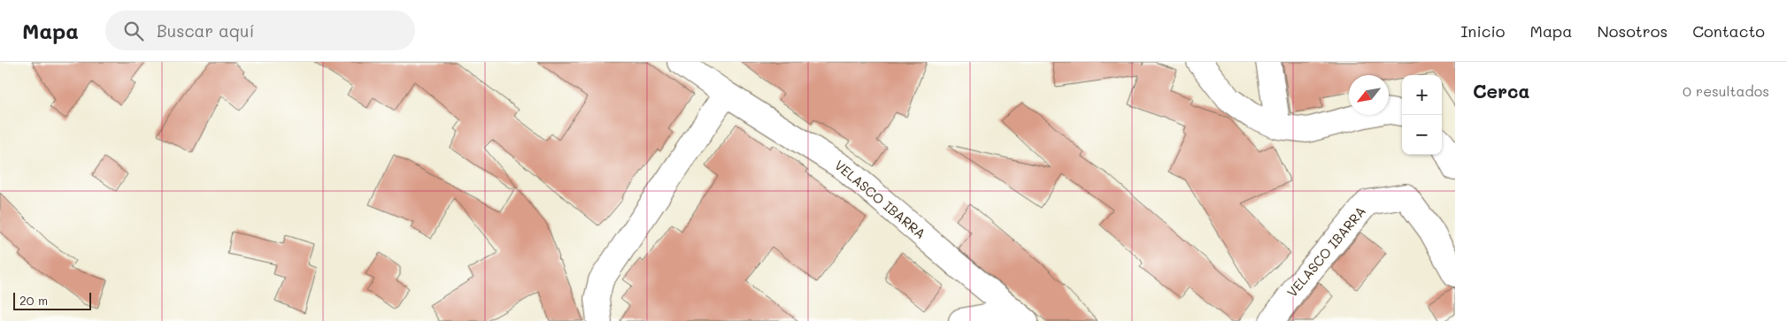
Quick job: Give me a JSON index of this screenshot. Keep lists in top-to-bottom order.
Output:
{
  "streets": {
    "street": ["VELASCO IBARRA"]
  },
  "scale_bar": "20 m",
  "north": "bottom left",
  "page": {
    "header": "Mapa",
    "search": "Buscar aquí",
    "nav": [
      "Inicio",
      "Mapa",
      "Nosotros",
      "Contacto"
    ],
    "heading": ["Cerca", "0 resultados"],
    "map_buttons": ["+", "−"],
    "scale": "20 m"
  }
}
